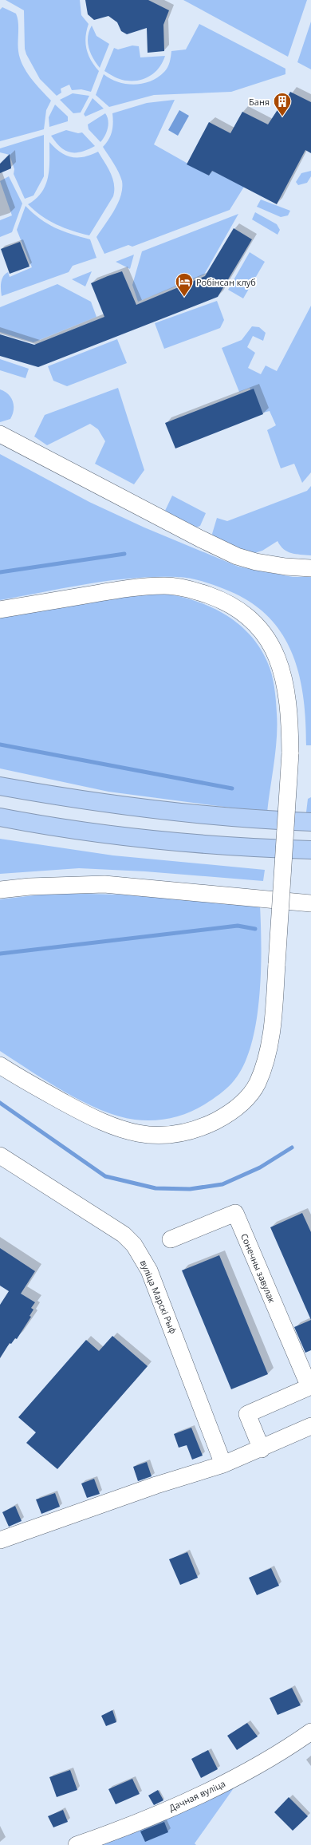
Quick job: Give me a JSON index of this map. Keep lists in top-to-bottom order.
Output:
{
  "streets": {
    "street": ["Сонечны завулак", "вуліца Марскі Рыф", "Дачная вуліца"]
  },
  "places": {
    "building": ["Баня"],
    "hotel": ["Робінсан клуб"]
  }
}
